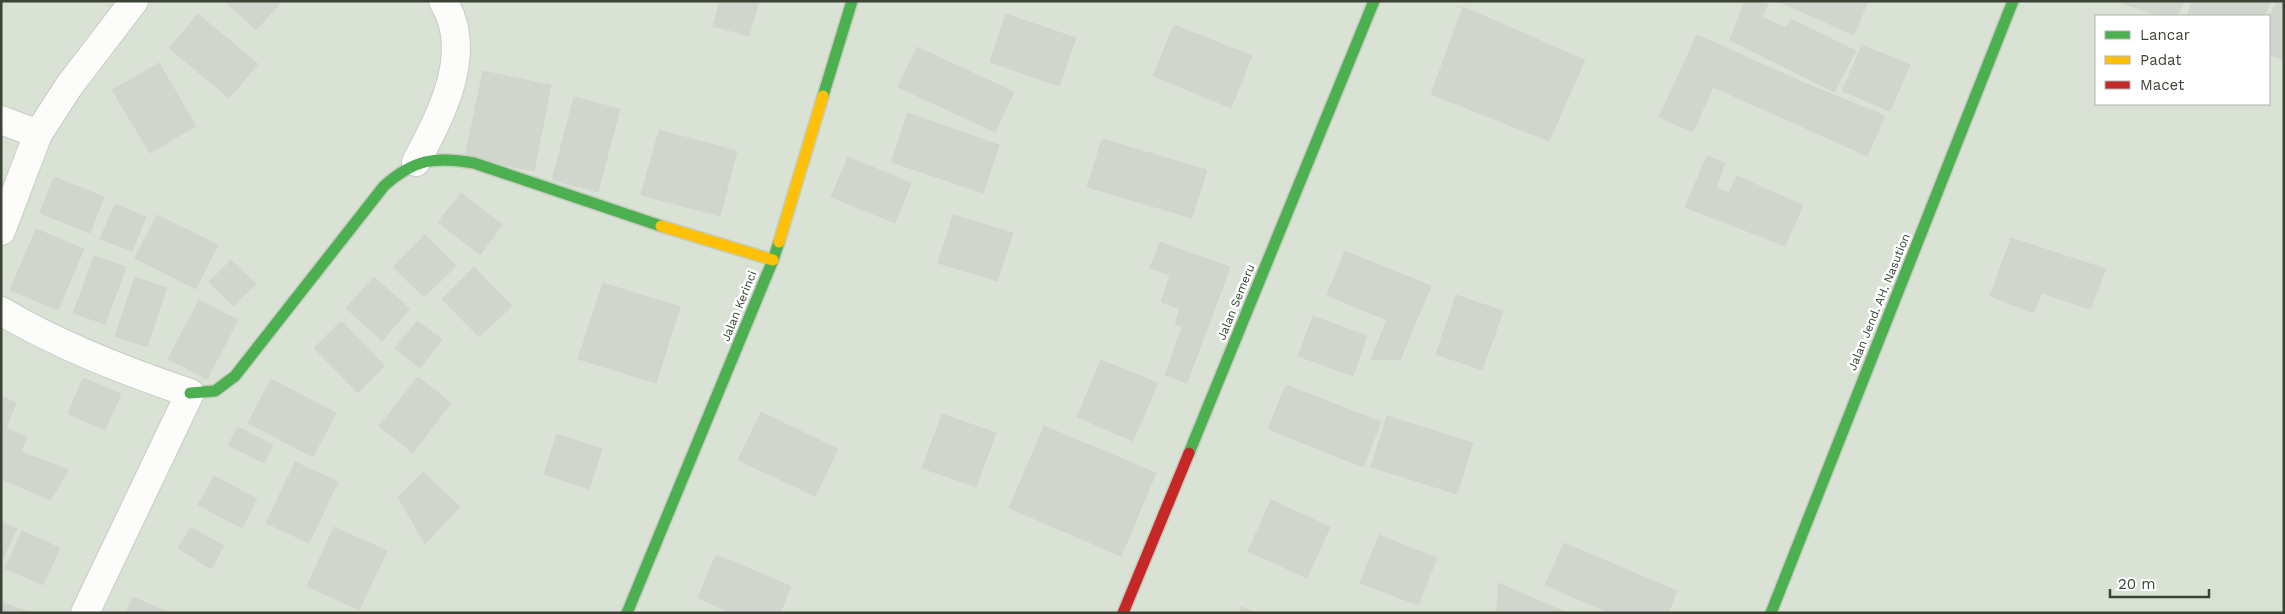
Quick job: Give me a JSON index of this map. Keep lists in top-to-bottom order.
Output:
{
  "streets": {
    "main road": ["Jalan Semeru", "Jalan Jend. AH. Nasution", "Jalan Kerinci"]
  },
  "legend": ["Lancar", "Padat", "Macet"],
  "scale_bar": "20 m"
}
